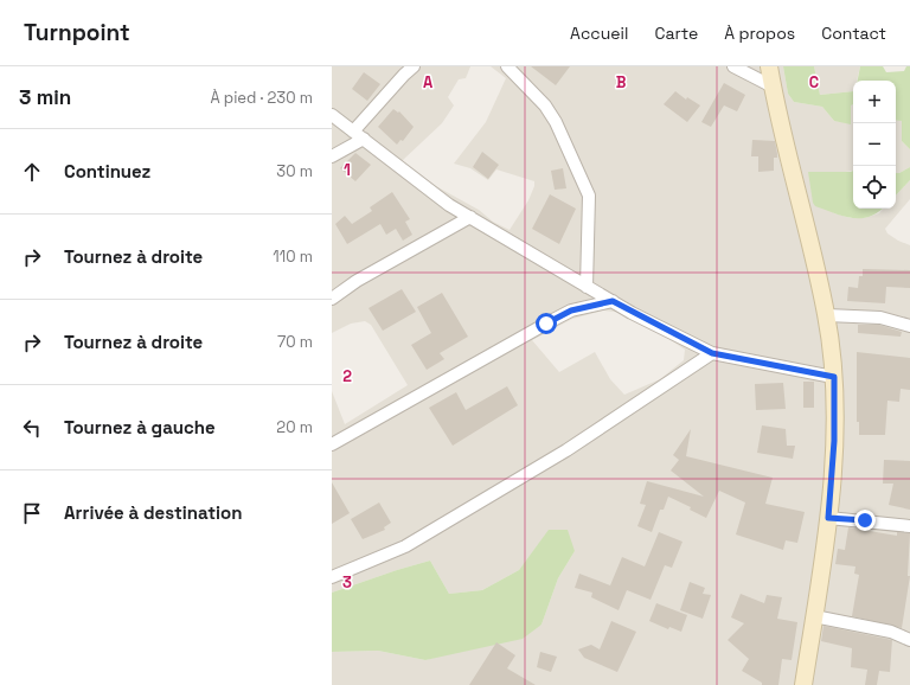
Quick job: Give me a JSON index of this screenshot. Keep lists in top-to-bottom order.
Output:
{
  "page": {
    "header": "Turnpoint",
    "nav": [
      "Accueil",
      "Carte",
      "À propos",
      "Contact"
    ],
    "heading": ["3 min", "À pied · 230 m"],
    "map_buttons": ["+", "−"],
    "list": [
      ["Continuez", "30 m"],
      ["Tournez à droite", "110 m"],
      ["Tournez à droite", "70 m"],
      ["Tournez à gauche", "20 m"],
      "Arrivée à destination"
    ]
  },
  "grid": {
    "columns": ["A", "B", "C"],
    "rows": ["1", "2", "3"]
  }
}
